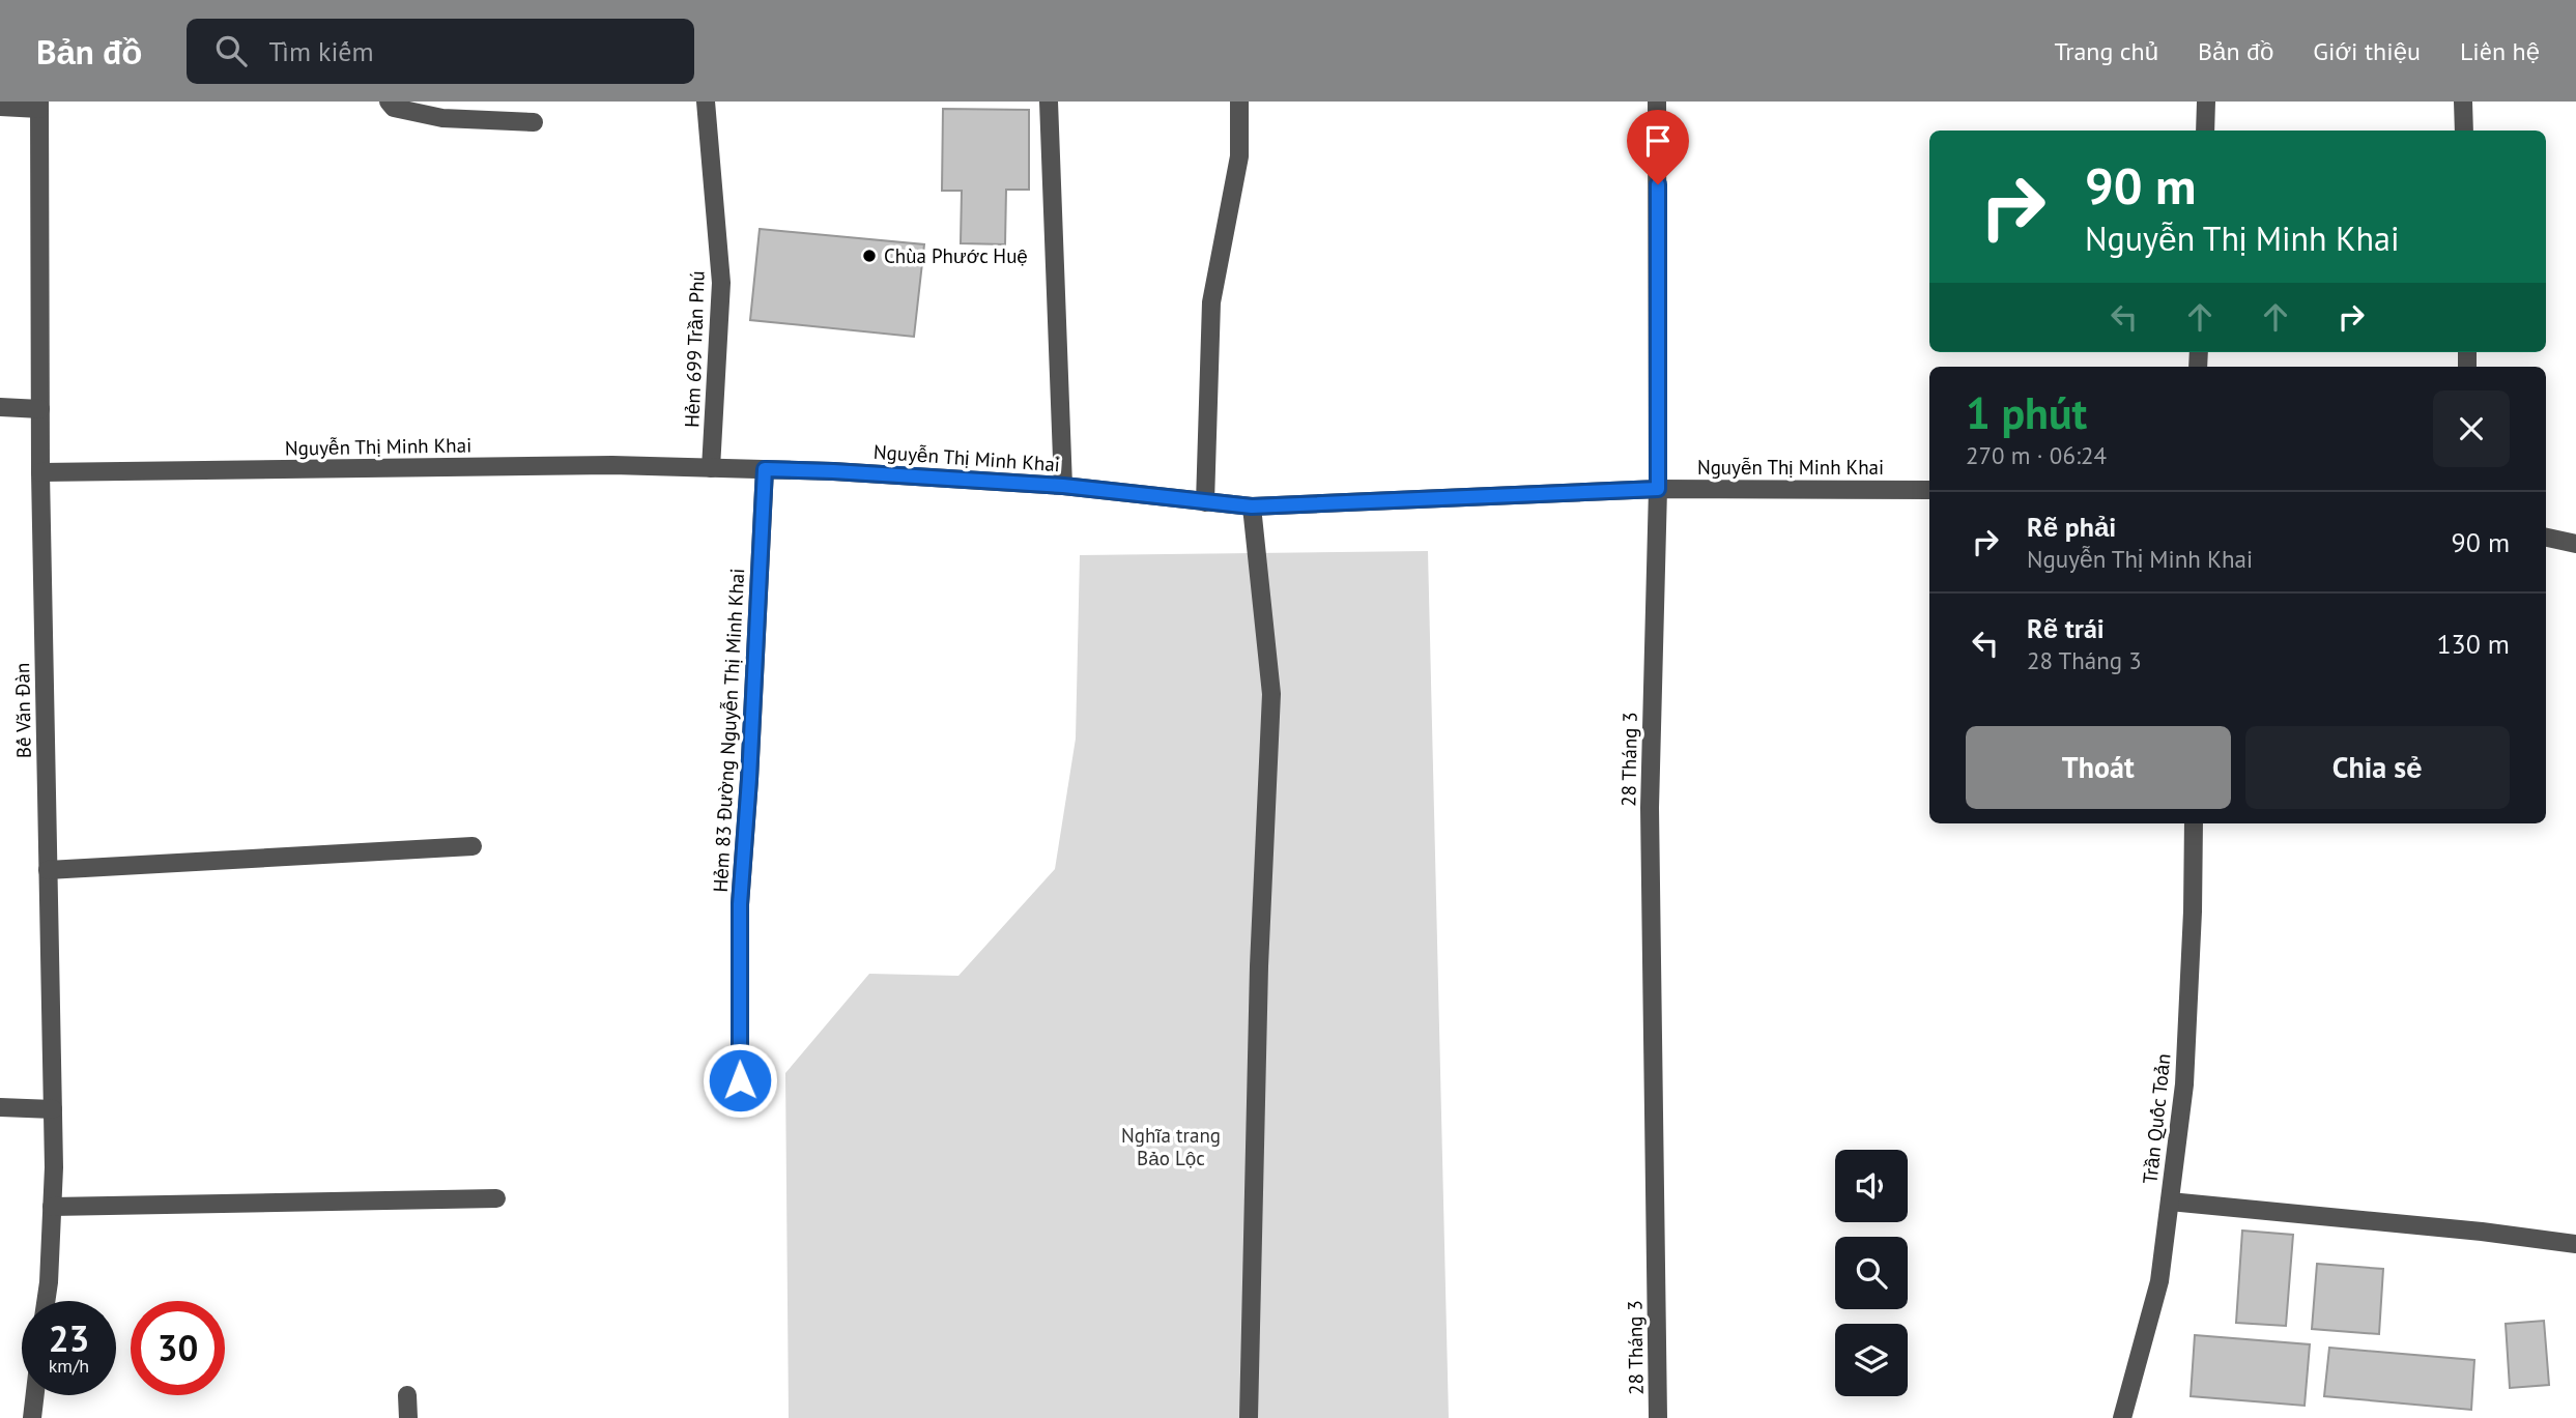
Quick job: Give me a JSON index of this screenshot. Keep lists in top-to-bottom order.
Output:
{
  "streets": {
    "street": [
      "Hẻm 699 Trần Phú",
      "Nguyễn Thị Minh Khai",
      "Bế Văn Đàn",
      "Hẻm 83 Đường Nguyễn Thị Minh Khai",
      "28 Tháng 3",
      "Trần Quốc Toản"
    ]
  },
  "crossings": [
    ["Hẻm 699 Trần Phú", "Nguyễn Thị Minh Khai"],
    ["Nguyễn Thị Minh Khai", "Bế Văn Đàn"],
    ["Nguyễn Thị Minh Khai", "Hẻm 83 Đường Nguyễn Thị Minh Khai"],
    ["Nguyễn Thị Minh Khai", "28 Tháng 3"]
  ],
  "parks": ["Nghĩa trang Bảo Lộc"],
  "places": ["Chùa Phước Huệ"],
  "page": {
    "header": "Bản đồ",
    "search": "Tìm kiếm",
    "nav": [
      "Trang chủ",
      "Bản đồ",
      "Giới thiệu",
      "Liên hệ"
    ],
    "turn": ["90 m", "Nguyễn Thị Minh Khai"],
    "heading": ["1 phút", "270 m · 06:24"],
    "list": [
      {
        "name": "Rẽ phải",
        "note": "Nguyễn Thị Minh Khai",
        "value": "90 m"
      },
      {
        "name": "Rẽ trái",
        "note": "28 Tháng 3",
        "value": "130 m"
      }
    ],
    "buttons": ["Thoát", "Chia sẻ"],
    "speed": "23 km/h",
    "limit": "30"
  }
}
